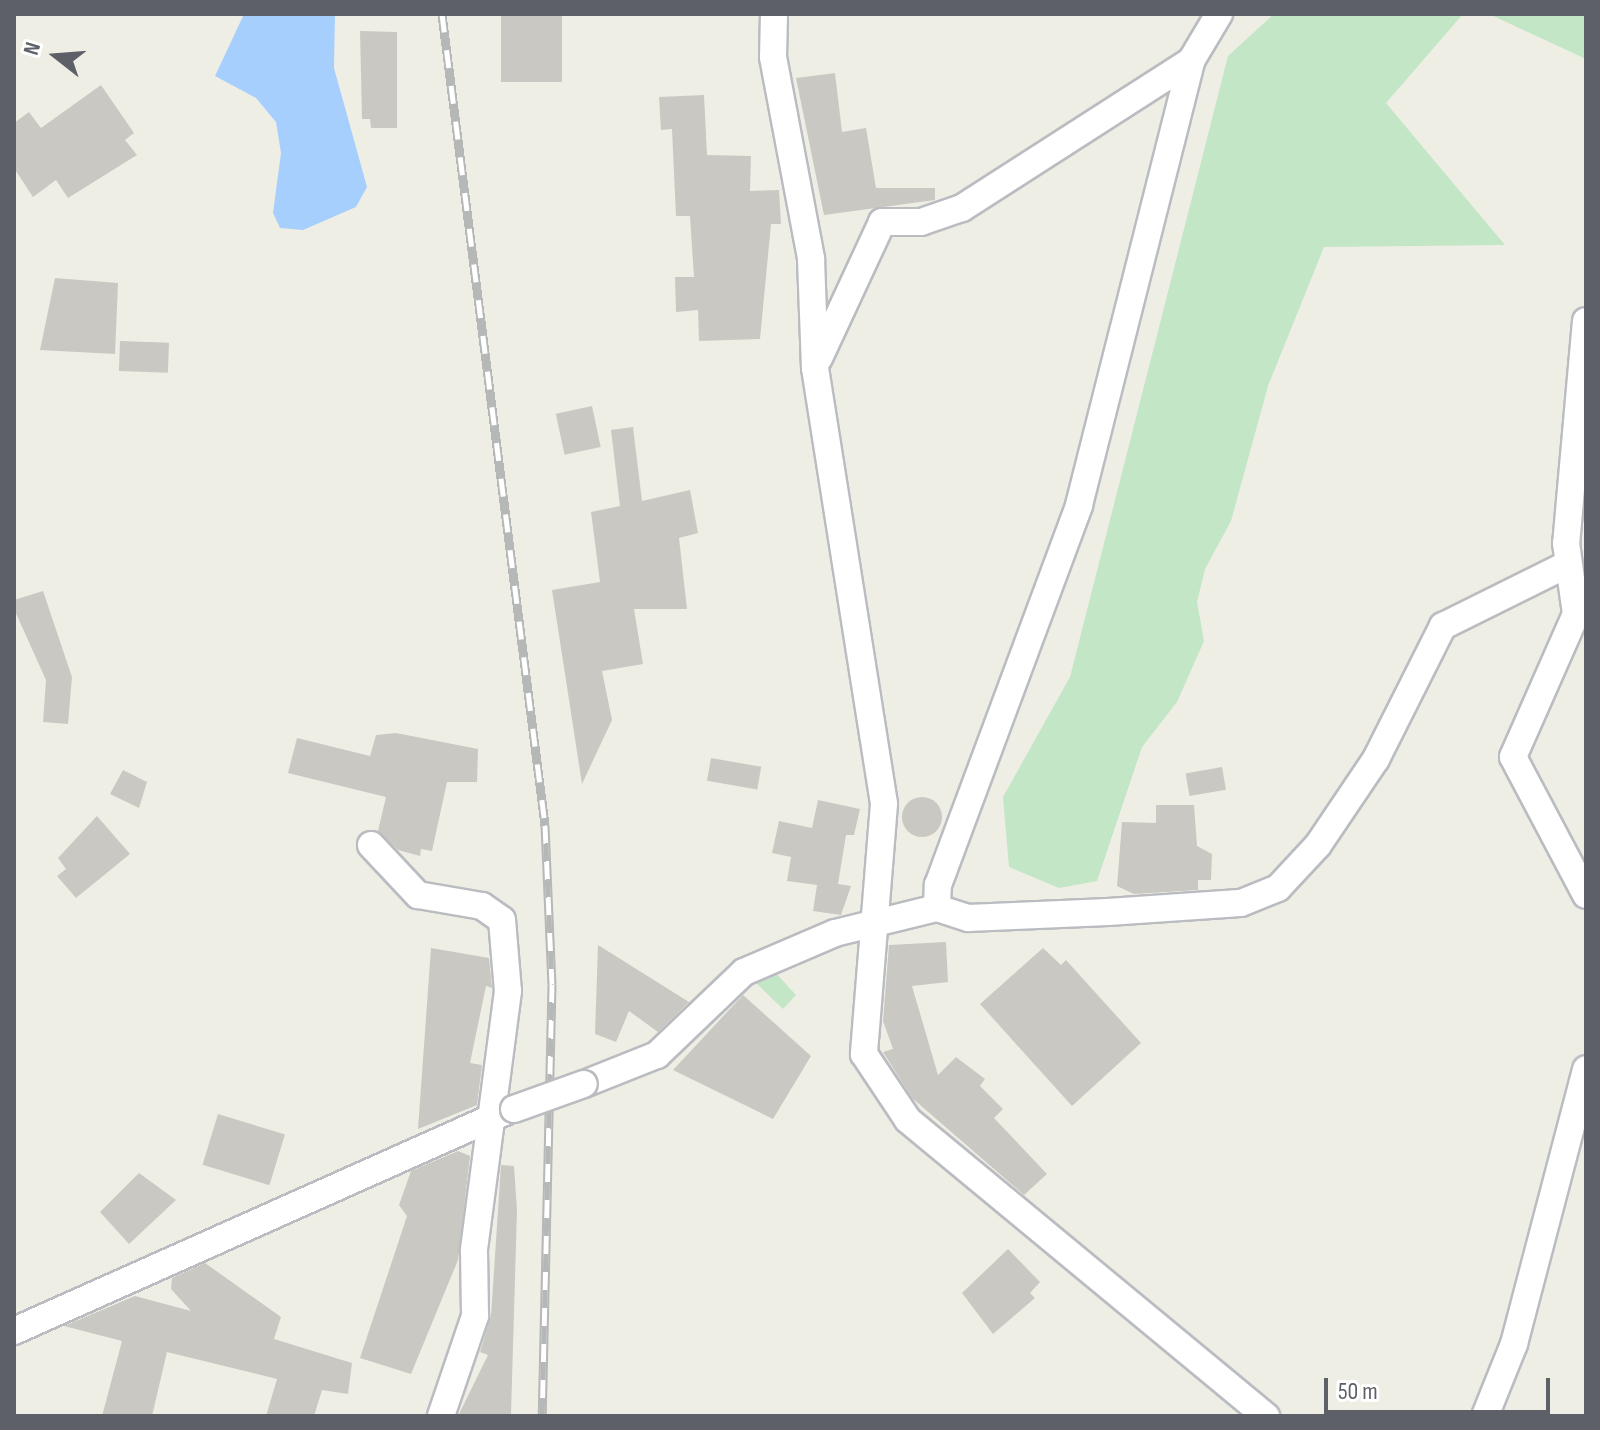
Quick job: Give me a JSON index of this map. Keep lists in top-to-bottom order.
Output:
{
  "scale_bar": "50 m",
  "north": "left"
}
